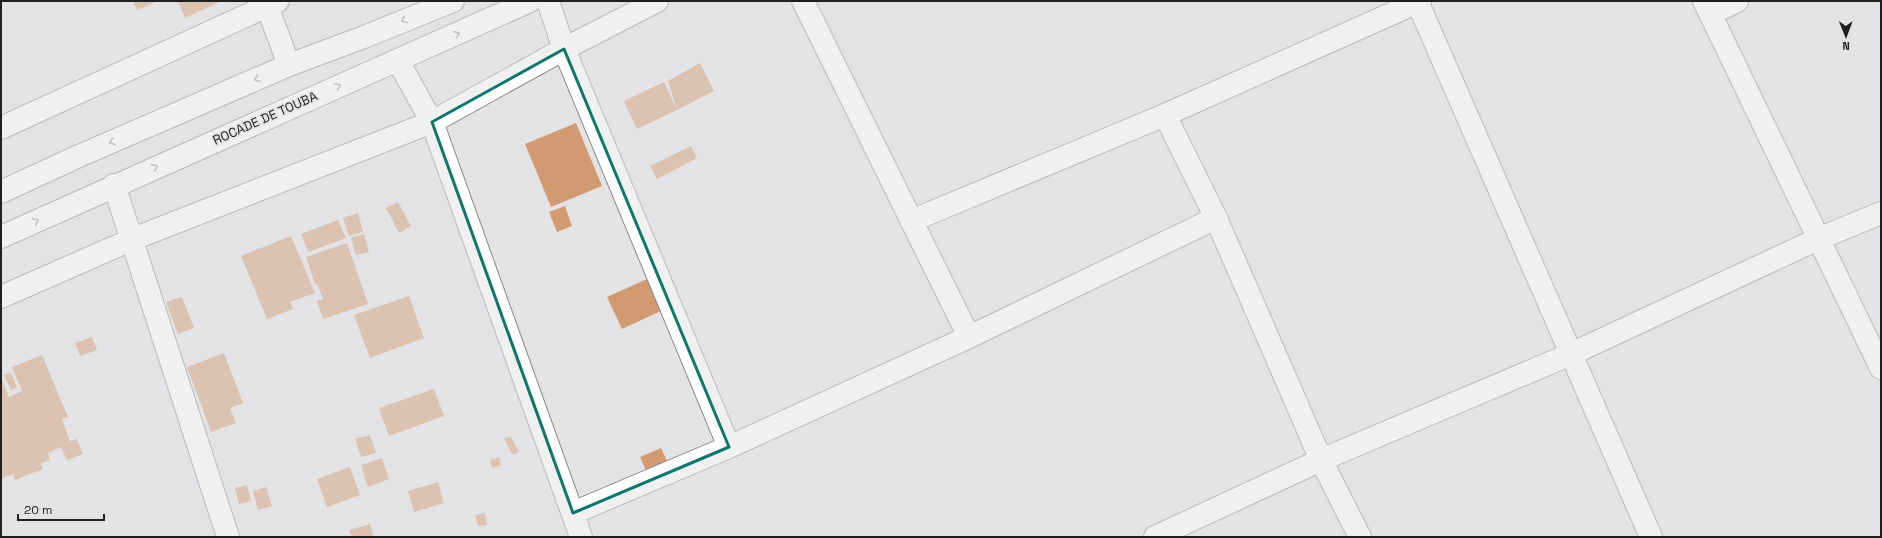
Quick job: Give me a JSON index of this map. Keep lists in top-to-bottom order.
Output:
{
  "streets": {
    "street": ["ROCADE DE TOUBA"]
  },
  "scale_bar": "20 m",
  "north": "bottom"
}
